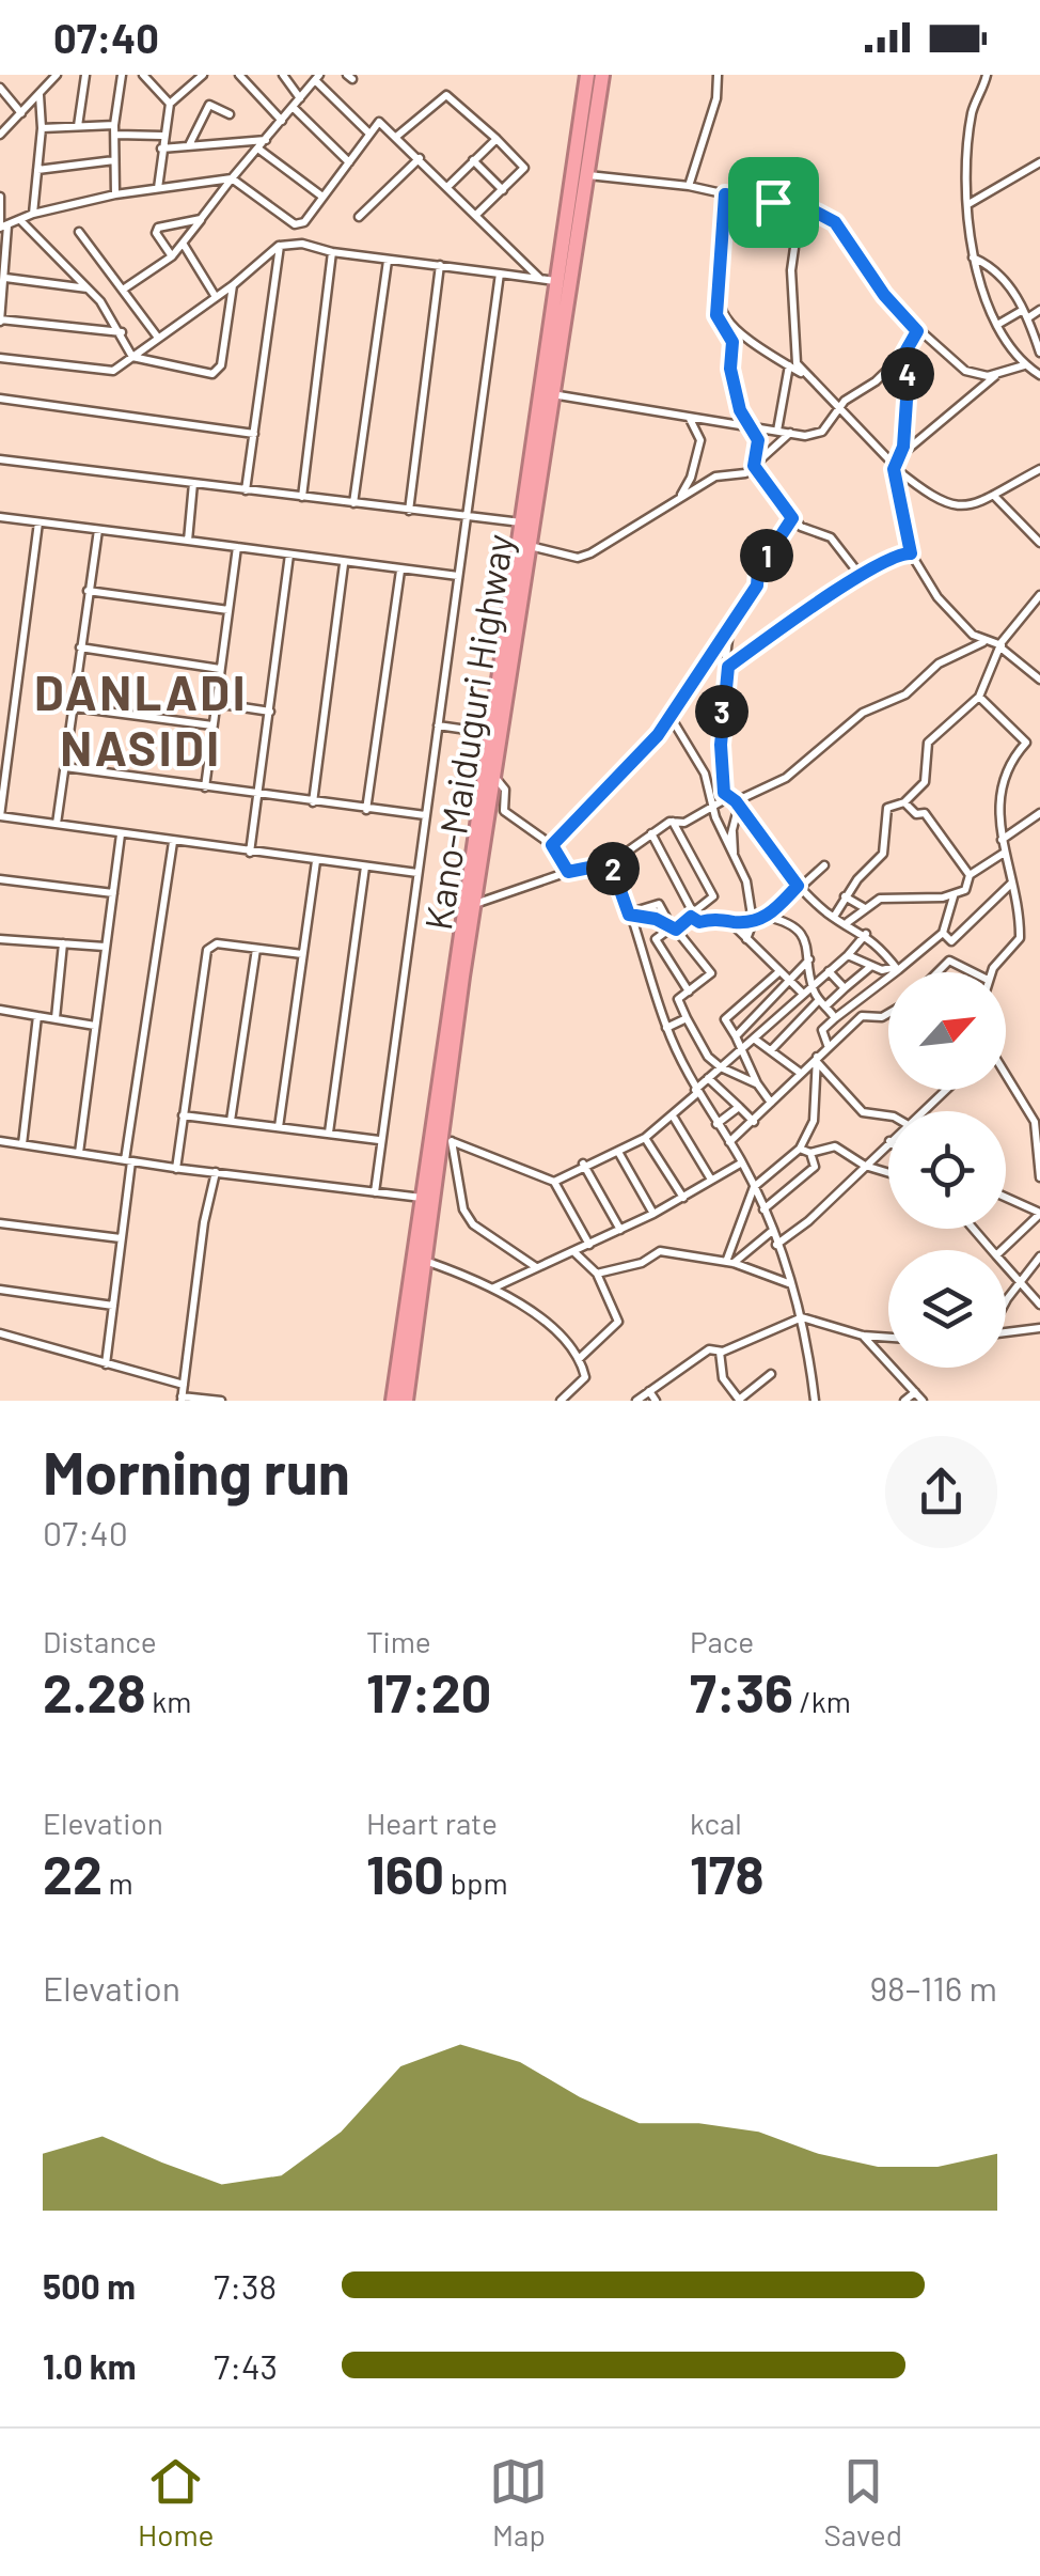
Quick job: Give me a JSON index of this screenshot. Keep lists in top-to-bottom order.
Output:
{
  "streets": {
    "highway": ["Kano-Maiduguri Highway"]
  },
  "districts": ["DANLADI NASIDI"],
  "north": "top right",
  "page": {
    "status": "07:40",
    "pins": [
      "4",
      "1",
      "3",
      "2"
    ],
    "heading": ["Morning run", "07:40"],
    "stats": [
      ["Distance", "2.28 km"],
      ["Time", "17:20"],
      ["Pace", "7:36 /km"],
      ["Elevation", "22 m"],
      ["Heart rate", "160 bpm"],
      ["kcal", "178"]
    ],
    "chart": ["Elevation", "98–116 m"],
    "list": [
      {
        "name": "500 m",
        "note": "7:38"
      },
      {
        "name": "1.0 km",
        "note": "7:43"
      }
    ],
    "tabs": ["Home", "Map", "Saved"]
  }
}
